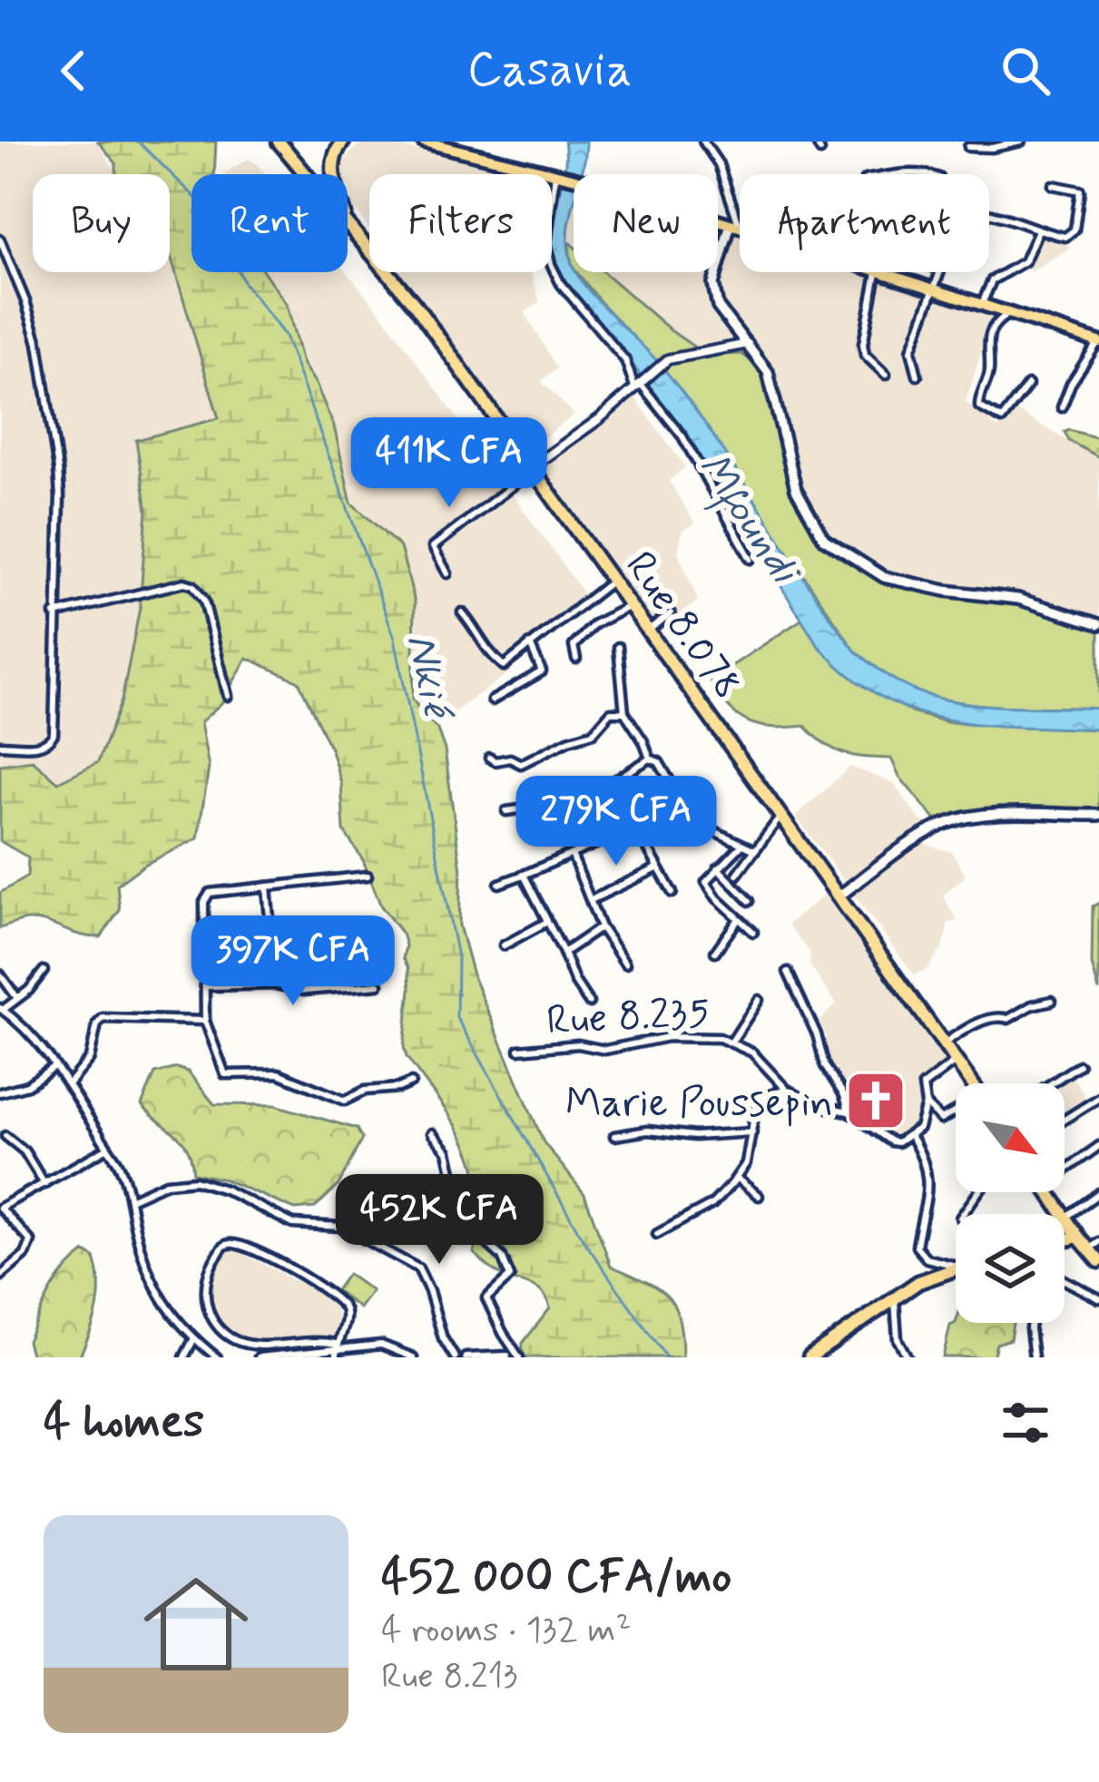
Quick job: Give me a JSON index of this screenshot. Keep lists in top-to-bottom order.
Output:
{
  "streets": {
    "highway": ["Rue 8.078"],
    "street": ["Rue 8.235"]
  },
  "water": ["Mfoundi", "Nkié"],
  "places": {
    "church": ["Marie Poussepin"]
  },
  "north": "bottom right",
  "page": {
    "header": "Casavia",
    "chip": [
      "Buy",
      "Rent",
      "Filters",
      "New",
      "Apartment"
    ],
    "price": [
      "411K CFA",
      "279K CFA",
      "397K CFA",
      "452K CFA"
    ],
    "heading": "4 homes",
    "list": [
      {
        "name": "452 000 CFA/mo",
        "note": "4 rooms · 132 m² · Rue 8.213"
      }
    ]
  }
}
